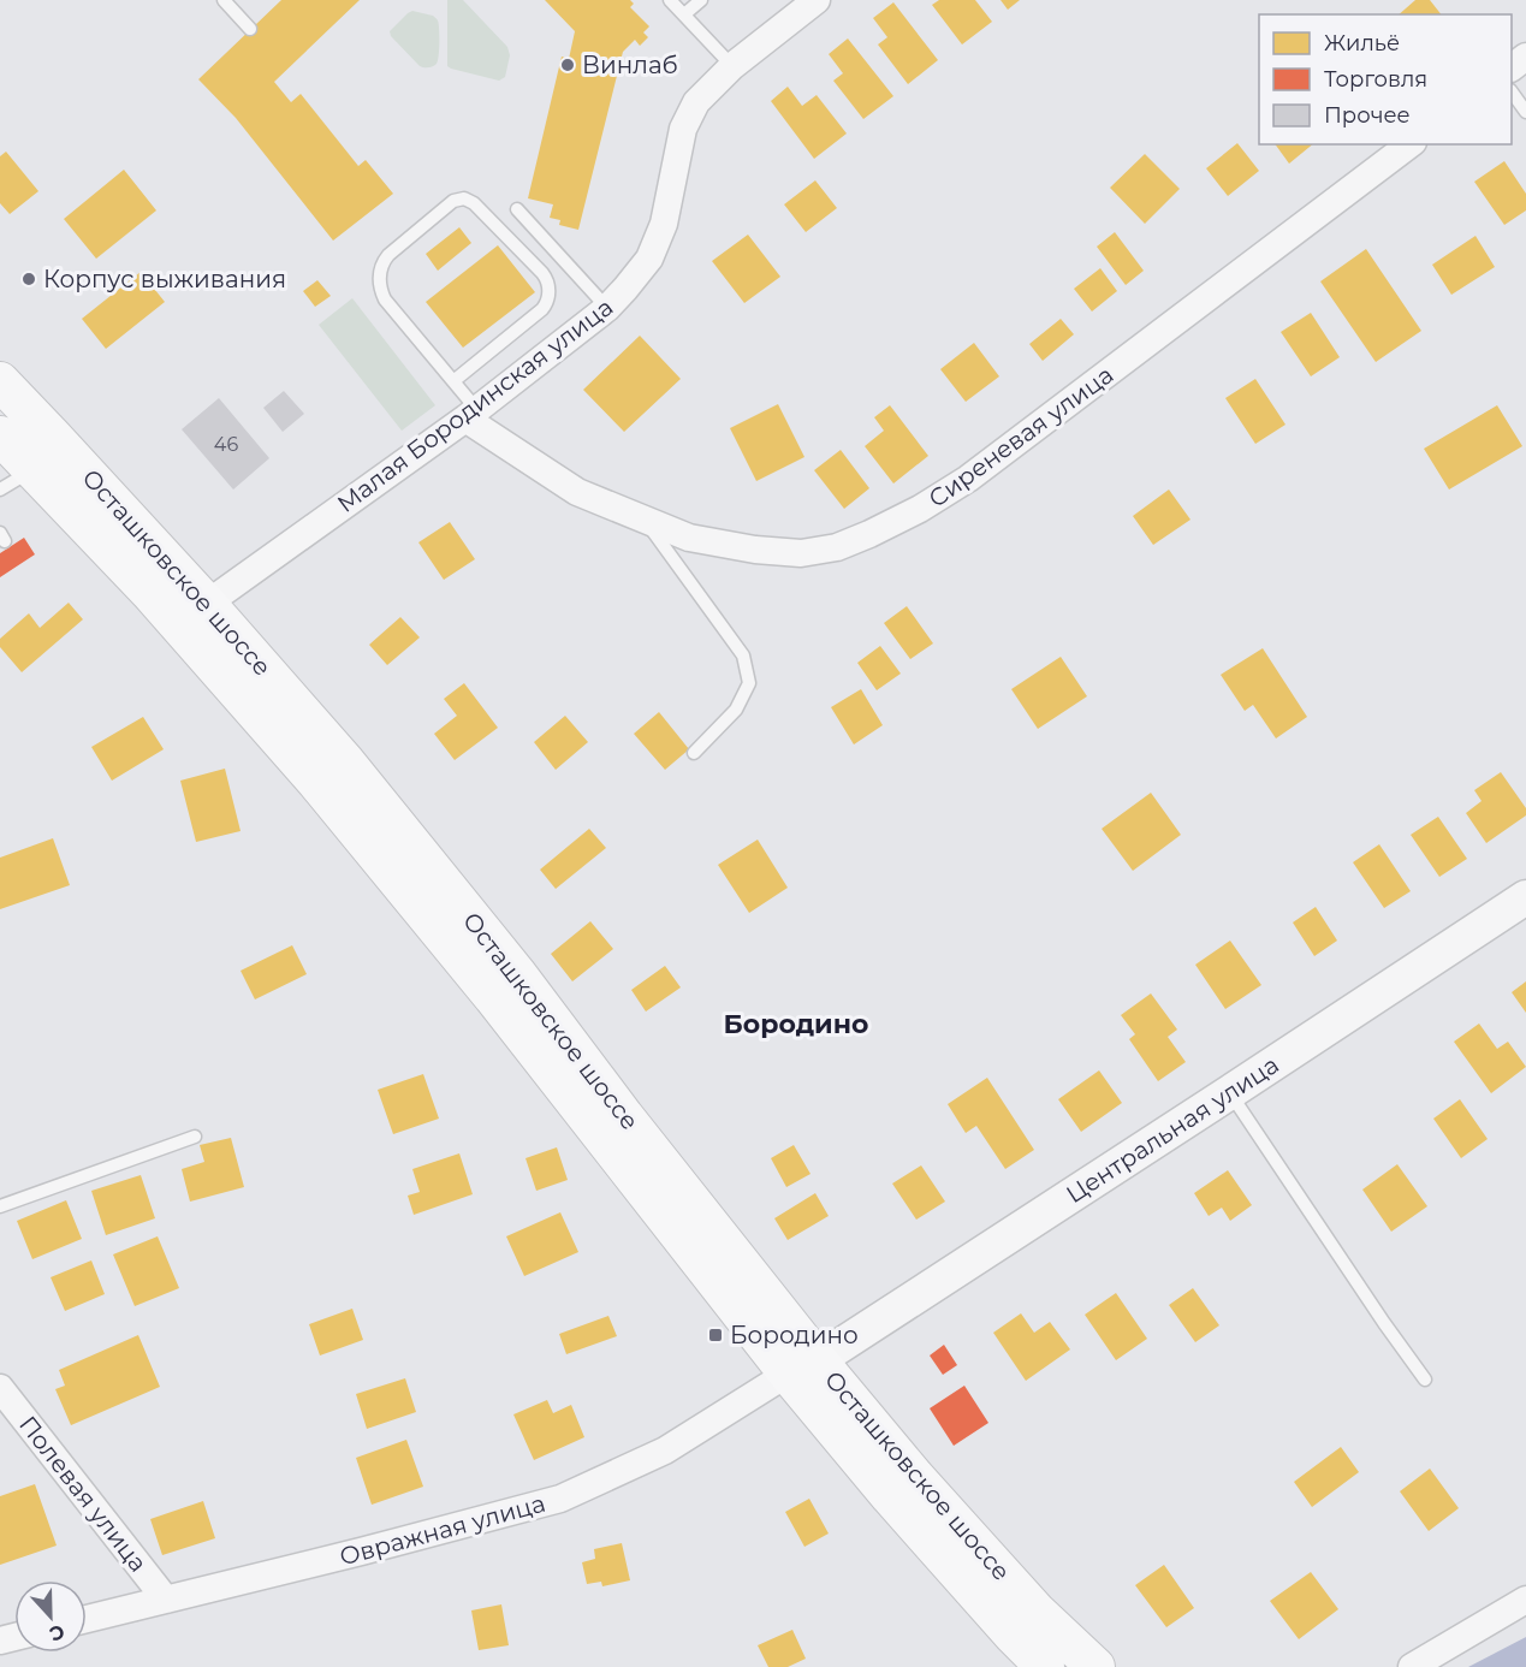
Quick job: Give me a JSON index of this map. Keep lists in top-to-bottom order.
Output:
{
  "streets": {
    "main road": ["Осташковское шоссе"],
    "street": [
      "Малая Бородинская улица",
      "Сиреневая улица",
      "Центральная улица",
      "Полевая улица",
      "Овражная улица"
    ]
  },
  "crossings": [
    ["Малая Бородинская улица", "Сиреневая улица"],
    ["Малая Бородинская улица", "Осташковское шоссе"],
    ["Осташковское шоссе", "Центральная улица"],
    ["Осташковское шоссе", "Овражная улица"],
    ["Центральная улица", "Овражная улица"],
    ["Полевая улица", "Овражная улица"]
  ],
  "districts": ["Бородино"],
  "places": {
    "other": ["Винлаб", "Корпус выживания"],
    "transit": ["Бородино"]
  },
  "house_numbers": ["46"],
  "legend": ["Жильё", "Торговля", "Прочее"],
  "north": "bottom"
}
